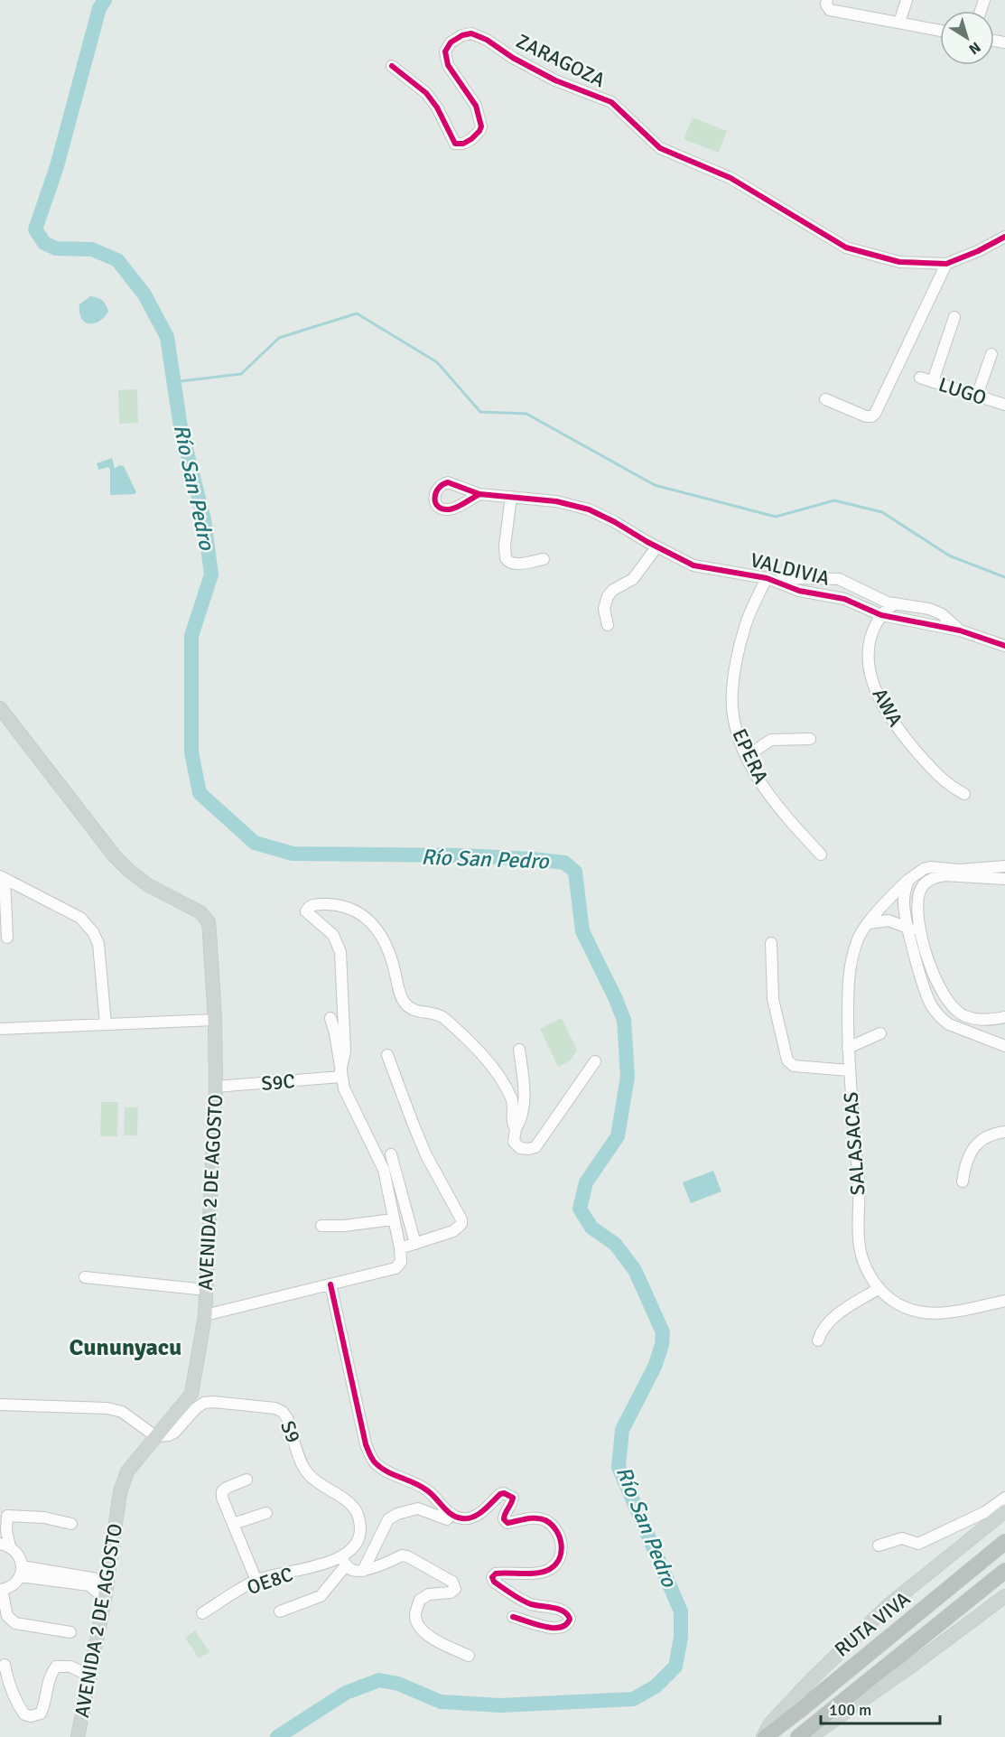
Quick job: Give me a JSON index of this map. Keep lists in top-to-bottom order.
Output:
{
  "streets": {
    "highway": ["RUTA VIVA"],
    "main road": ["AVENIDA 2 DE AGOSTO"],
    "street": [
      "ZARAGOZA",
      "LUGO",
      "VALDIVIA",
      "AWA",
      "EPERA",
      "S9C",
      "SALASACAS",
      "S9",
      "OE8C"
    ]
  },
  "crossings": [
    ["VALDIVIA", "AWA"],
    ["VALDIVIA", "EPERA"],
    ["S9C", "AVENIDA 2 DE AGOSTO"],
    ["AVENIDA 2 DE AGOSTO", "S9"],
    ["S9", "OE8C"]
  ],
  "districts": ["Cununyacu"],
  "water": ["Río San Pedro"],
  "scale_bar": "100 m",
  "north": "bottom right"
}
